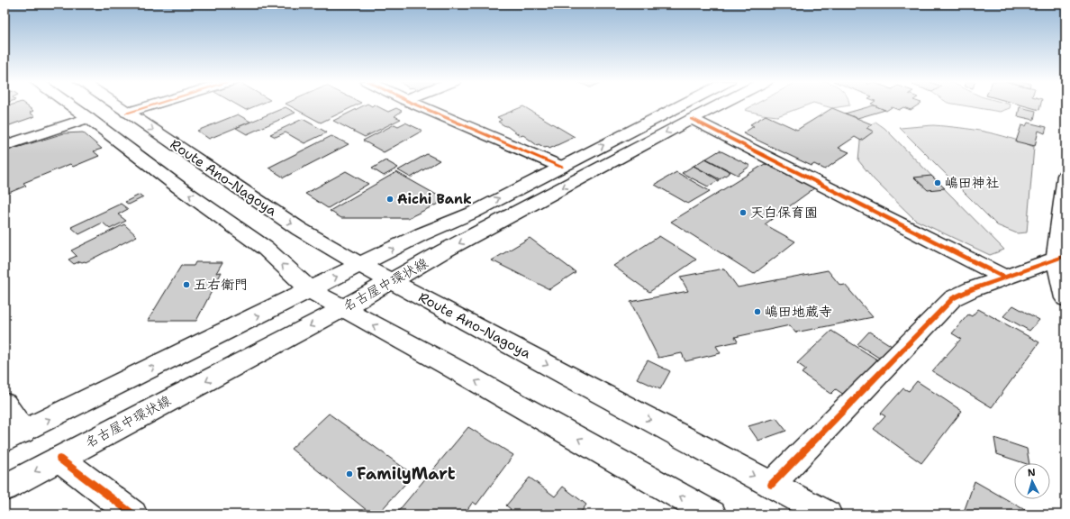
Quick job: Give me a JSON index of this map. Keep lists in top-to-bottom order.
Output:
{
  "streets": {
    "main road": ["Route Ano-Nagoya", "名古屋中環状線"]
  },
  "crossings": [
    ["Route Ano-Nagoya", "名古屋中環状線"]
  ],
  "places": [
    "嶋田神社",
    "Aichi Bank",
    "天白保育園",
    "五右衛門",
    "嶋田地蔵寺",
    "FamilyMart"
  ],
  "north": "top"
}
